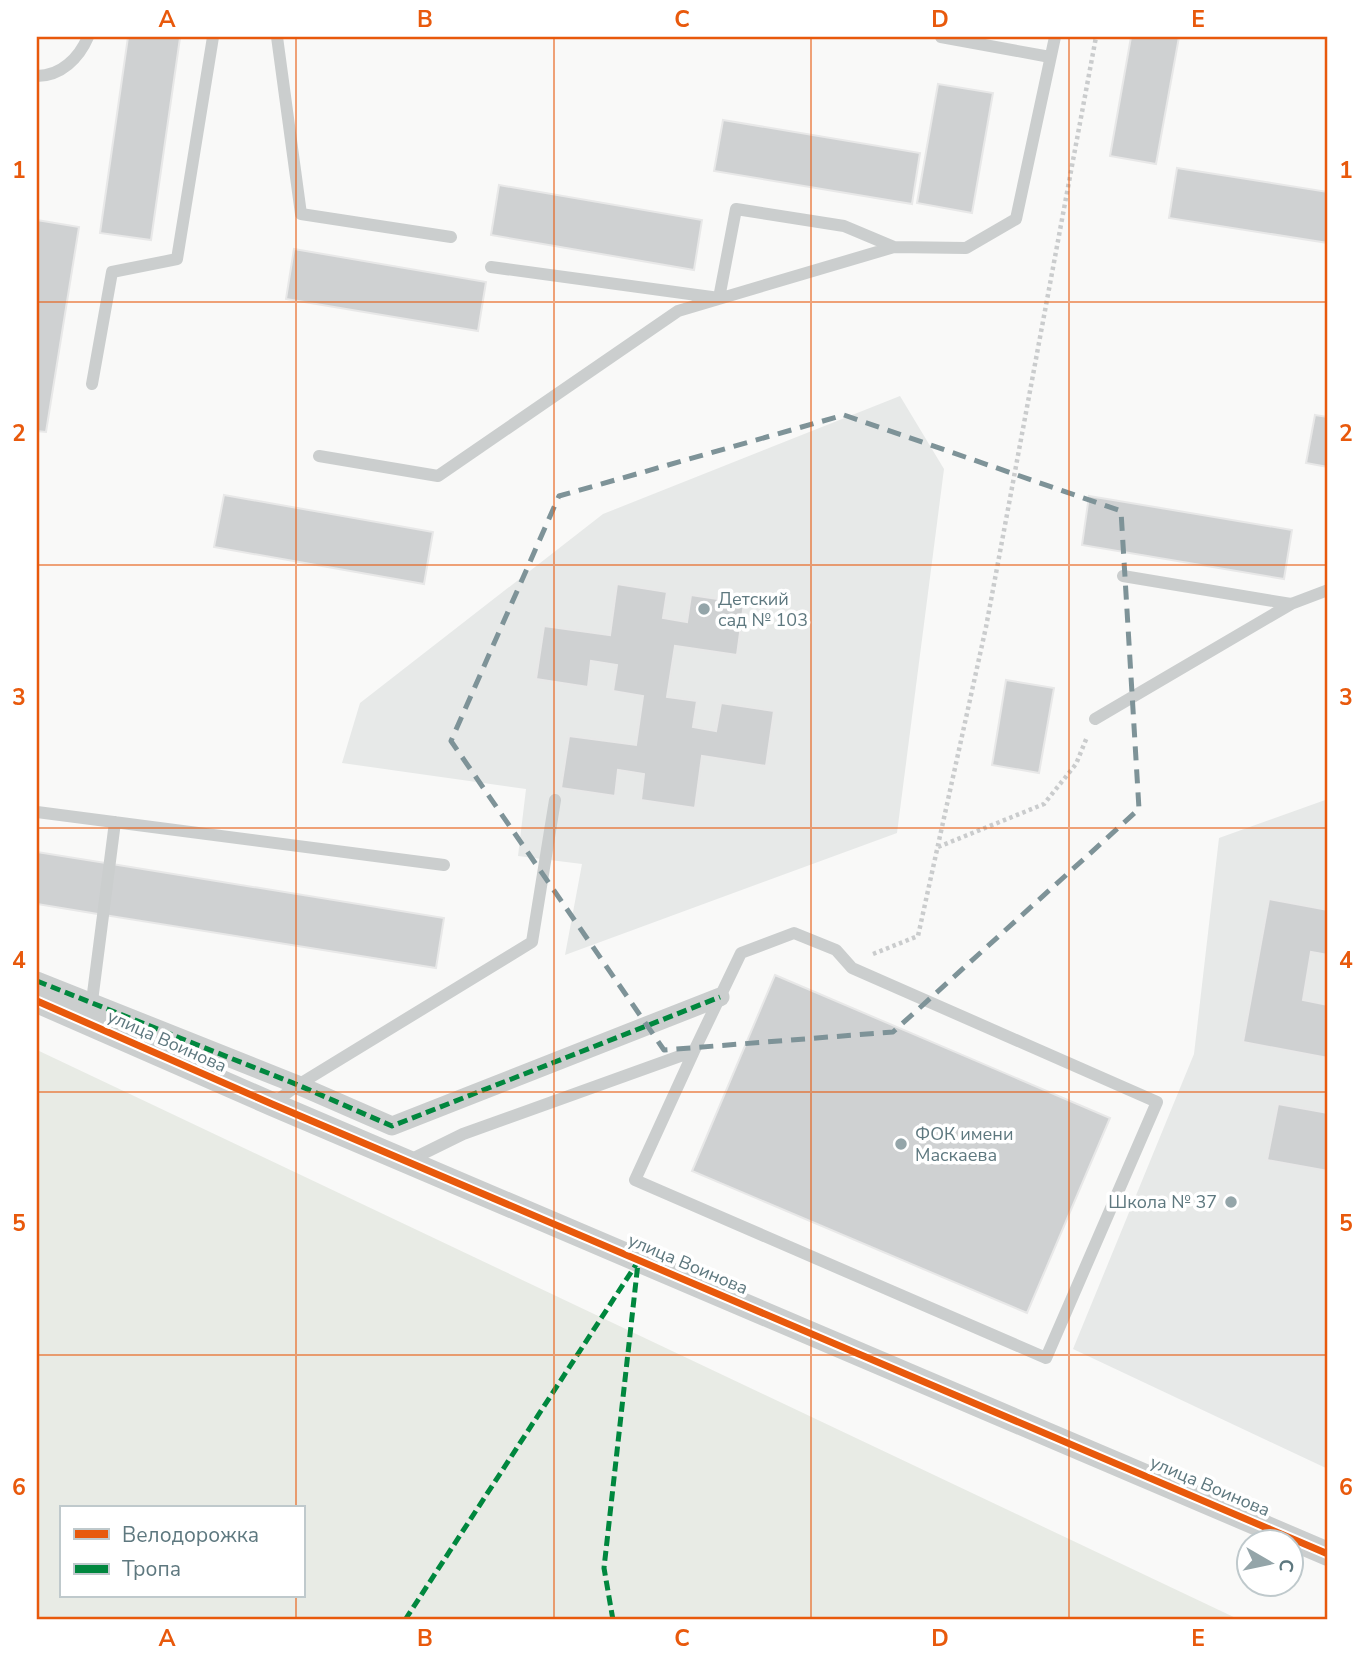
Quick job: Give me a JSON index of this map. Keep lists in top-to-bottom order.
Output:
{
  "streets": {
    "street": ["улица Воинова"]
  },
  "places": ["Детский сад № 103", "ФОК имени Маскаева", "Школа № 37"],
  "legend": ["Велодорожка", "Тропа"],
  "north": "right",
  "grid": {
    "columns": [
      "A",
      "B",
      "C",
      "D",
      "E"
    ],
    "rows": [
      "1",
      "2",
      "3",
      "4",
      "5",
      "6"
    ]
  }
}
